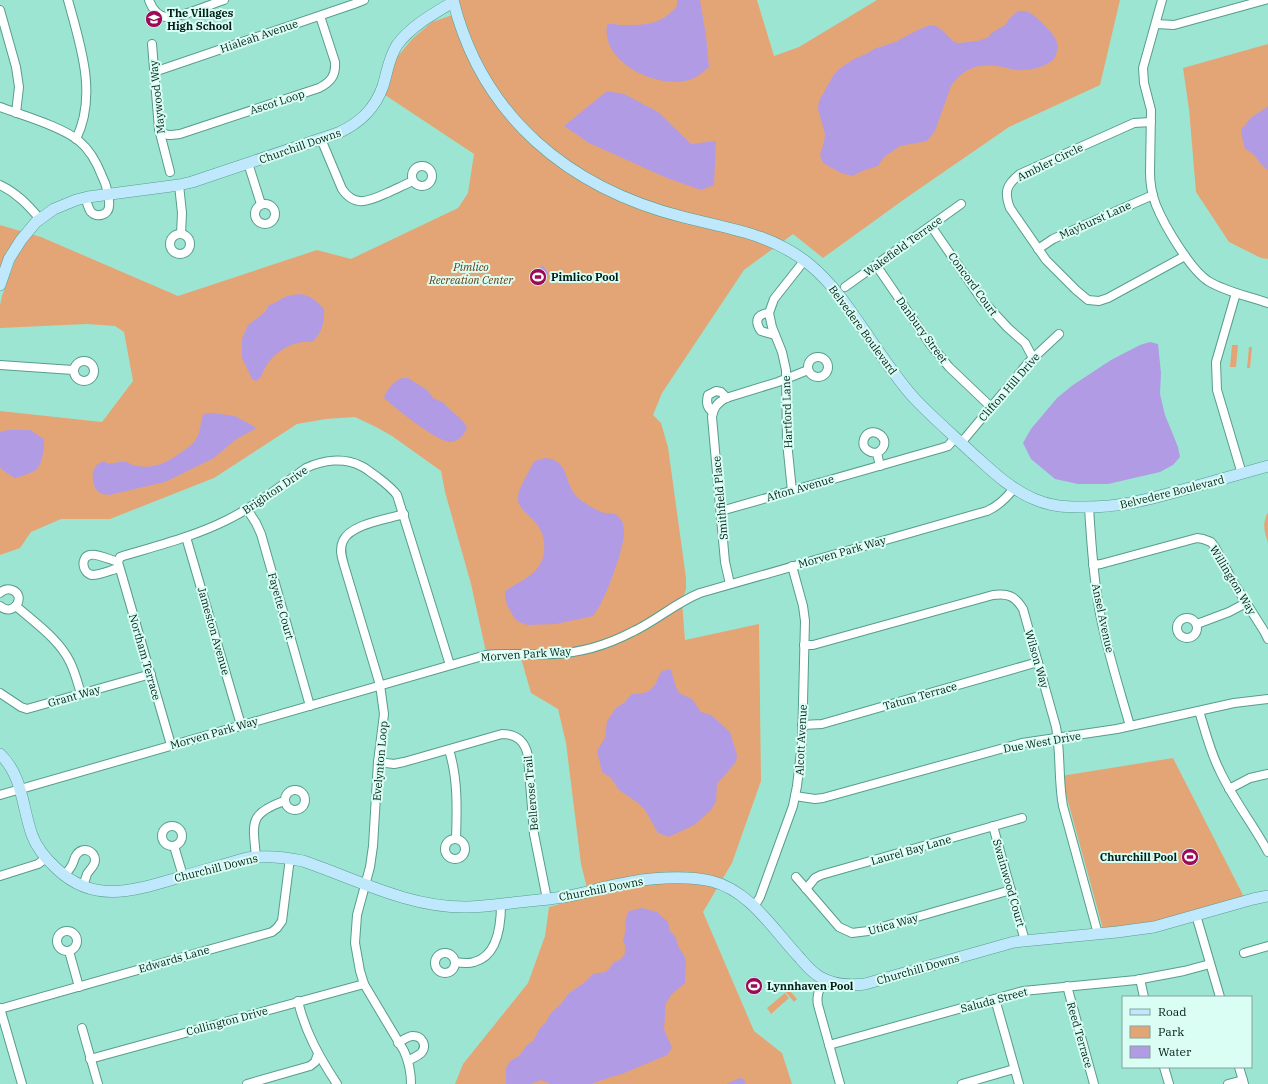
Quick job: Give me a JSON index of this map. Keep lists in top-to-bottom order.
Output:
{
  "streets": {
    "street": [
      "Hialeah Avenue",
      "Maywood Way",
      "Ascot Loop",
      "Churchill Downs",
      "Ambler Circle",
      "Mayhurst Lane",
      "Wakefield Terrace",
      "Concord Court",
      "Belvedere Boulevard",
      "Danbury Street",
      "Clifton Hill Drive",
      "Hartford Lane",
      "Afton Avenue",
      "Brighton Drive",
      "Smithfield Place",
      "Morven Park Way",
      "Willington Way",
      "Fayette Court",
      "Ansel Avenue",
      "Jameston Avenue",
      "Northam Terrace",
      "Wilson Way",
      "Grant Way",
      "Tatum Terrace",
      "Alcott Avenue",
      "Due West Drive",
      "Evelynton Loop",
      "Bellerose Trail",
      "Laurel Bay Lane",
      "Swainwood Court",
      "Utica Way",
      "Edwards Lane",
      "Saluda Street",
      "Collington Drive",
      "Reed Terrace"
    ]
  },
  "crossings": [
    ["Hialeah Avenue", "Maywood Way"],
    ["Hialeah Avenue", "Ascot Loop"],
    ["Maywood Way", "Ascot Loop"],
    ["Churchill Downs", "Belvedere Boulevard"],
    ["Churchill Downs", "Morven Park Way"],
    ["Churchill Downs", "Wilson Way"],
    ["Churchill Downs", "Alcott Avenue"],
    ["Churchill Downs", "Evelynton Loop"],
    ["Churchill Downs", "Bellerose Trail"],
    ["Churchill Downs", "Swainwood Court"],
    ["Churchill Downs", "Edwards Lane"],
    ["Ambler Circle", "Mayhurst Lane"],
    ["Wakefield Terrace", "Concord Court"],
    ["Wakefield Terrace", "Danbury Street"],
    ["Concord Court", "Clifton Hill Drive"],
    ["Belvedere Boulevard", "Clifton Hill Drive"],
    ["Belvedere Boulevard", "Afton Avenue"],
    ["Belvedere Boulevard", "Morven Park Way"],
    ["Belvedere Boulevard", "Ansel Avenue"],
    ["Danbury Street", "Clifton Hill Drive"],
    ["Clifton Hill Drive", "Afton Avenue"],
    ["Hartford Lane", "Afton Avenue"],
    ["Afton Avenue", "Smithfield Place"],
    ["Brighton Drive", "Morven Park Way"],
    ["Brighton Drive", "Fayette Court"],
    ["Brighton Drive", "Jameston Avenue"],
    ["Brighton Drive", "Northam Terrace"],
    ["Brighton Drive", "Evelynton Loop"],
    ["Smithfield Place", "Morven Park Way"],
    ["Morven Park Way", "Fayette Court"],
    ["Morven Park Way", "Jameston Avenue"],
    ["Morven Park Way", "Northam Terrace"],
    ["Morven Park Way", "Alcott Avenue"],
    ["Morven Park Way", "Evelynton Loop"],
    ["Willington Way", "Ansel Avenue"],
    ["Ansel Avenue", "Due West Drive"],
    ["Northam Terrace", "Grant Way"],
    ["Wilson Way", "Tatum Terrace"],
    ["Wilson Way", "Alcott Avenue"],
    ["Wilson Way", "Due West Drive"],
    ["Tatum Terrace", "Alcott Avenue"],
    ["Alcott Avenue", "Due West Drive"],
    ["Evelynton Loop", "Bellerose Trail"],
    ["Evelynton Loop", "Collington Drive"],
    ["Laurel Bay Lane", "Swainwood Court"],
    ["Laurel Bay Lane", "Utica Way"],
    ["Swainwood Court", "Utica Way"],
    ["Saluda Street", "Reed Terrace"]
  ],
  "parks": ["Pimlico Recreation Center"],
  "places": {
    "school or university": ["The Villages High School"],
    "sports": ["Pimlico Pool", "Churchill Pool", "Lynnhaven Pool"]
  },
  "legend": ["Road", "Park", "Water"]
}
